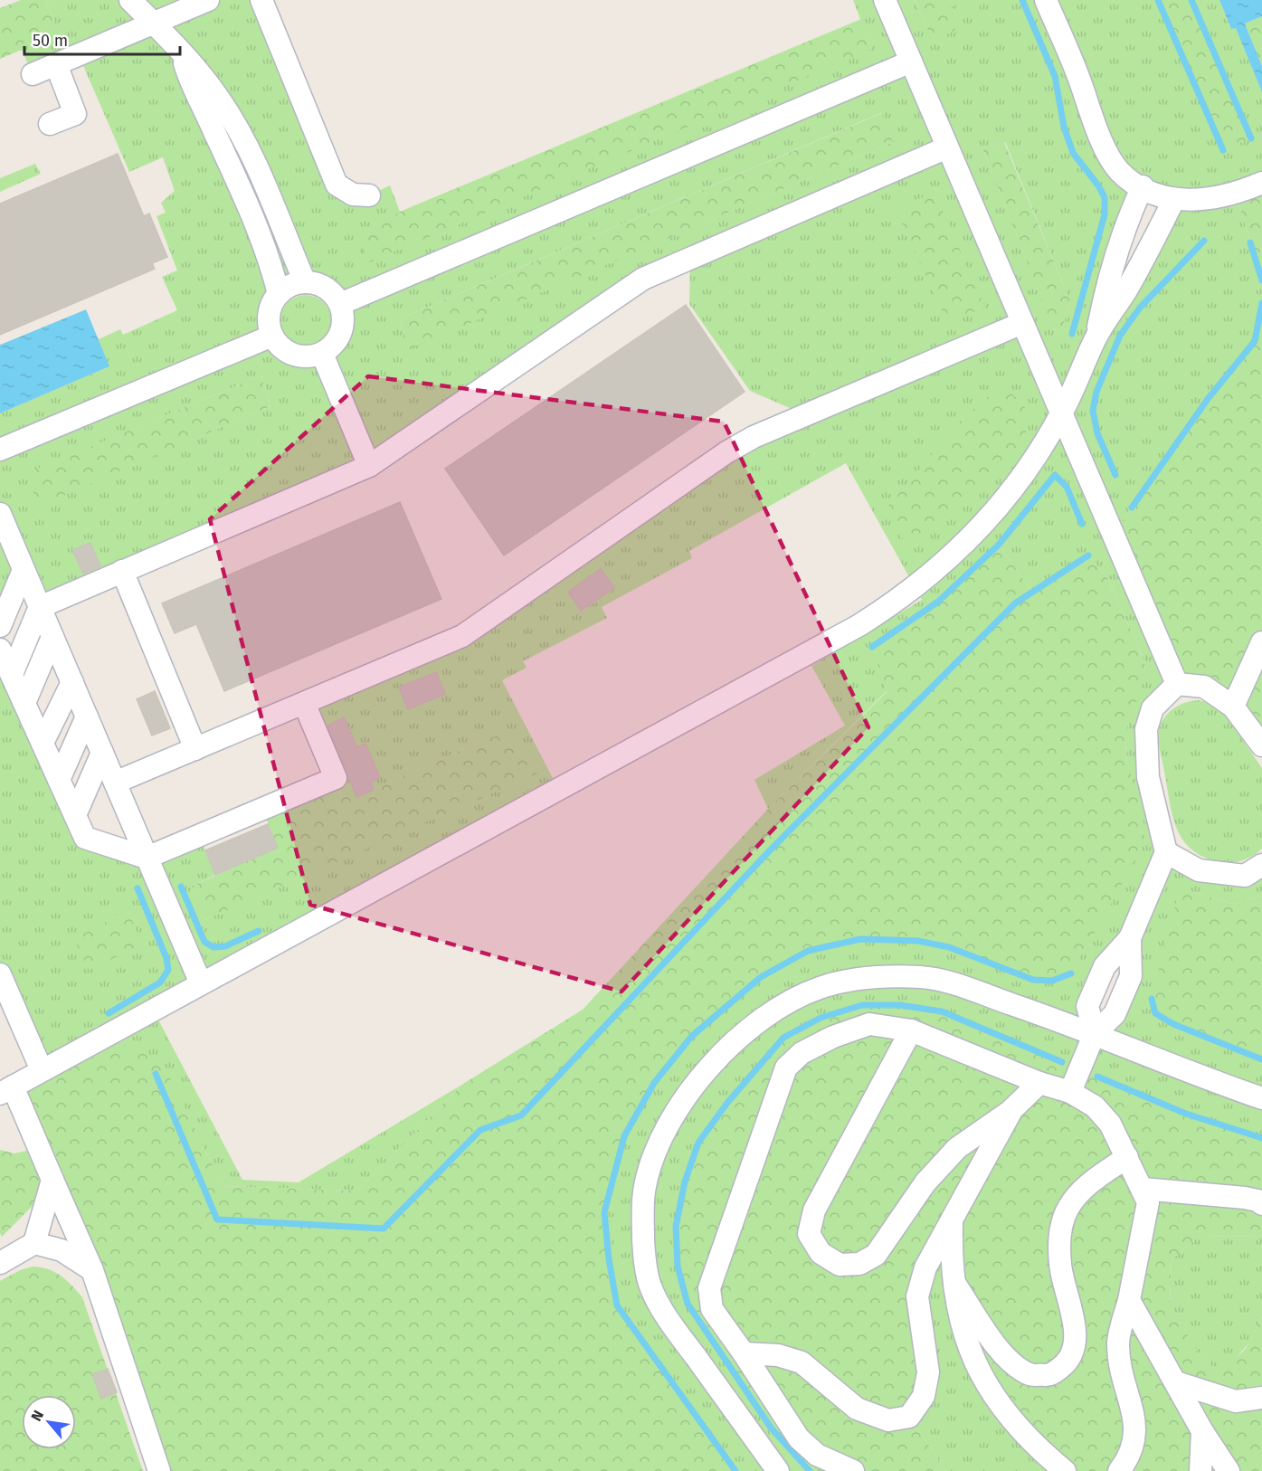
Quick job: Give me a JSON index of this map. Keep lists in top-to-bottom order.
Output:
{
  "scale_bar": "50 m",
  "north": "top left"
}
